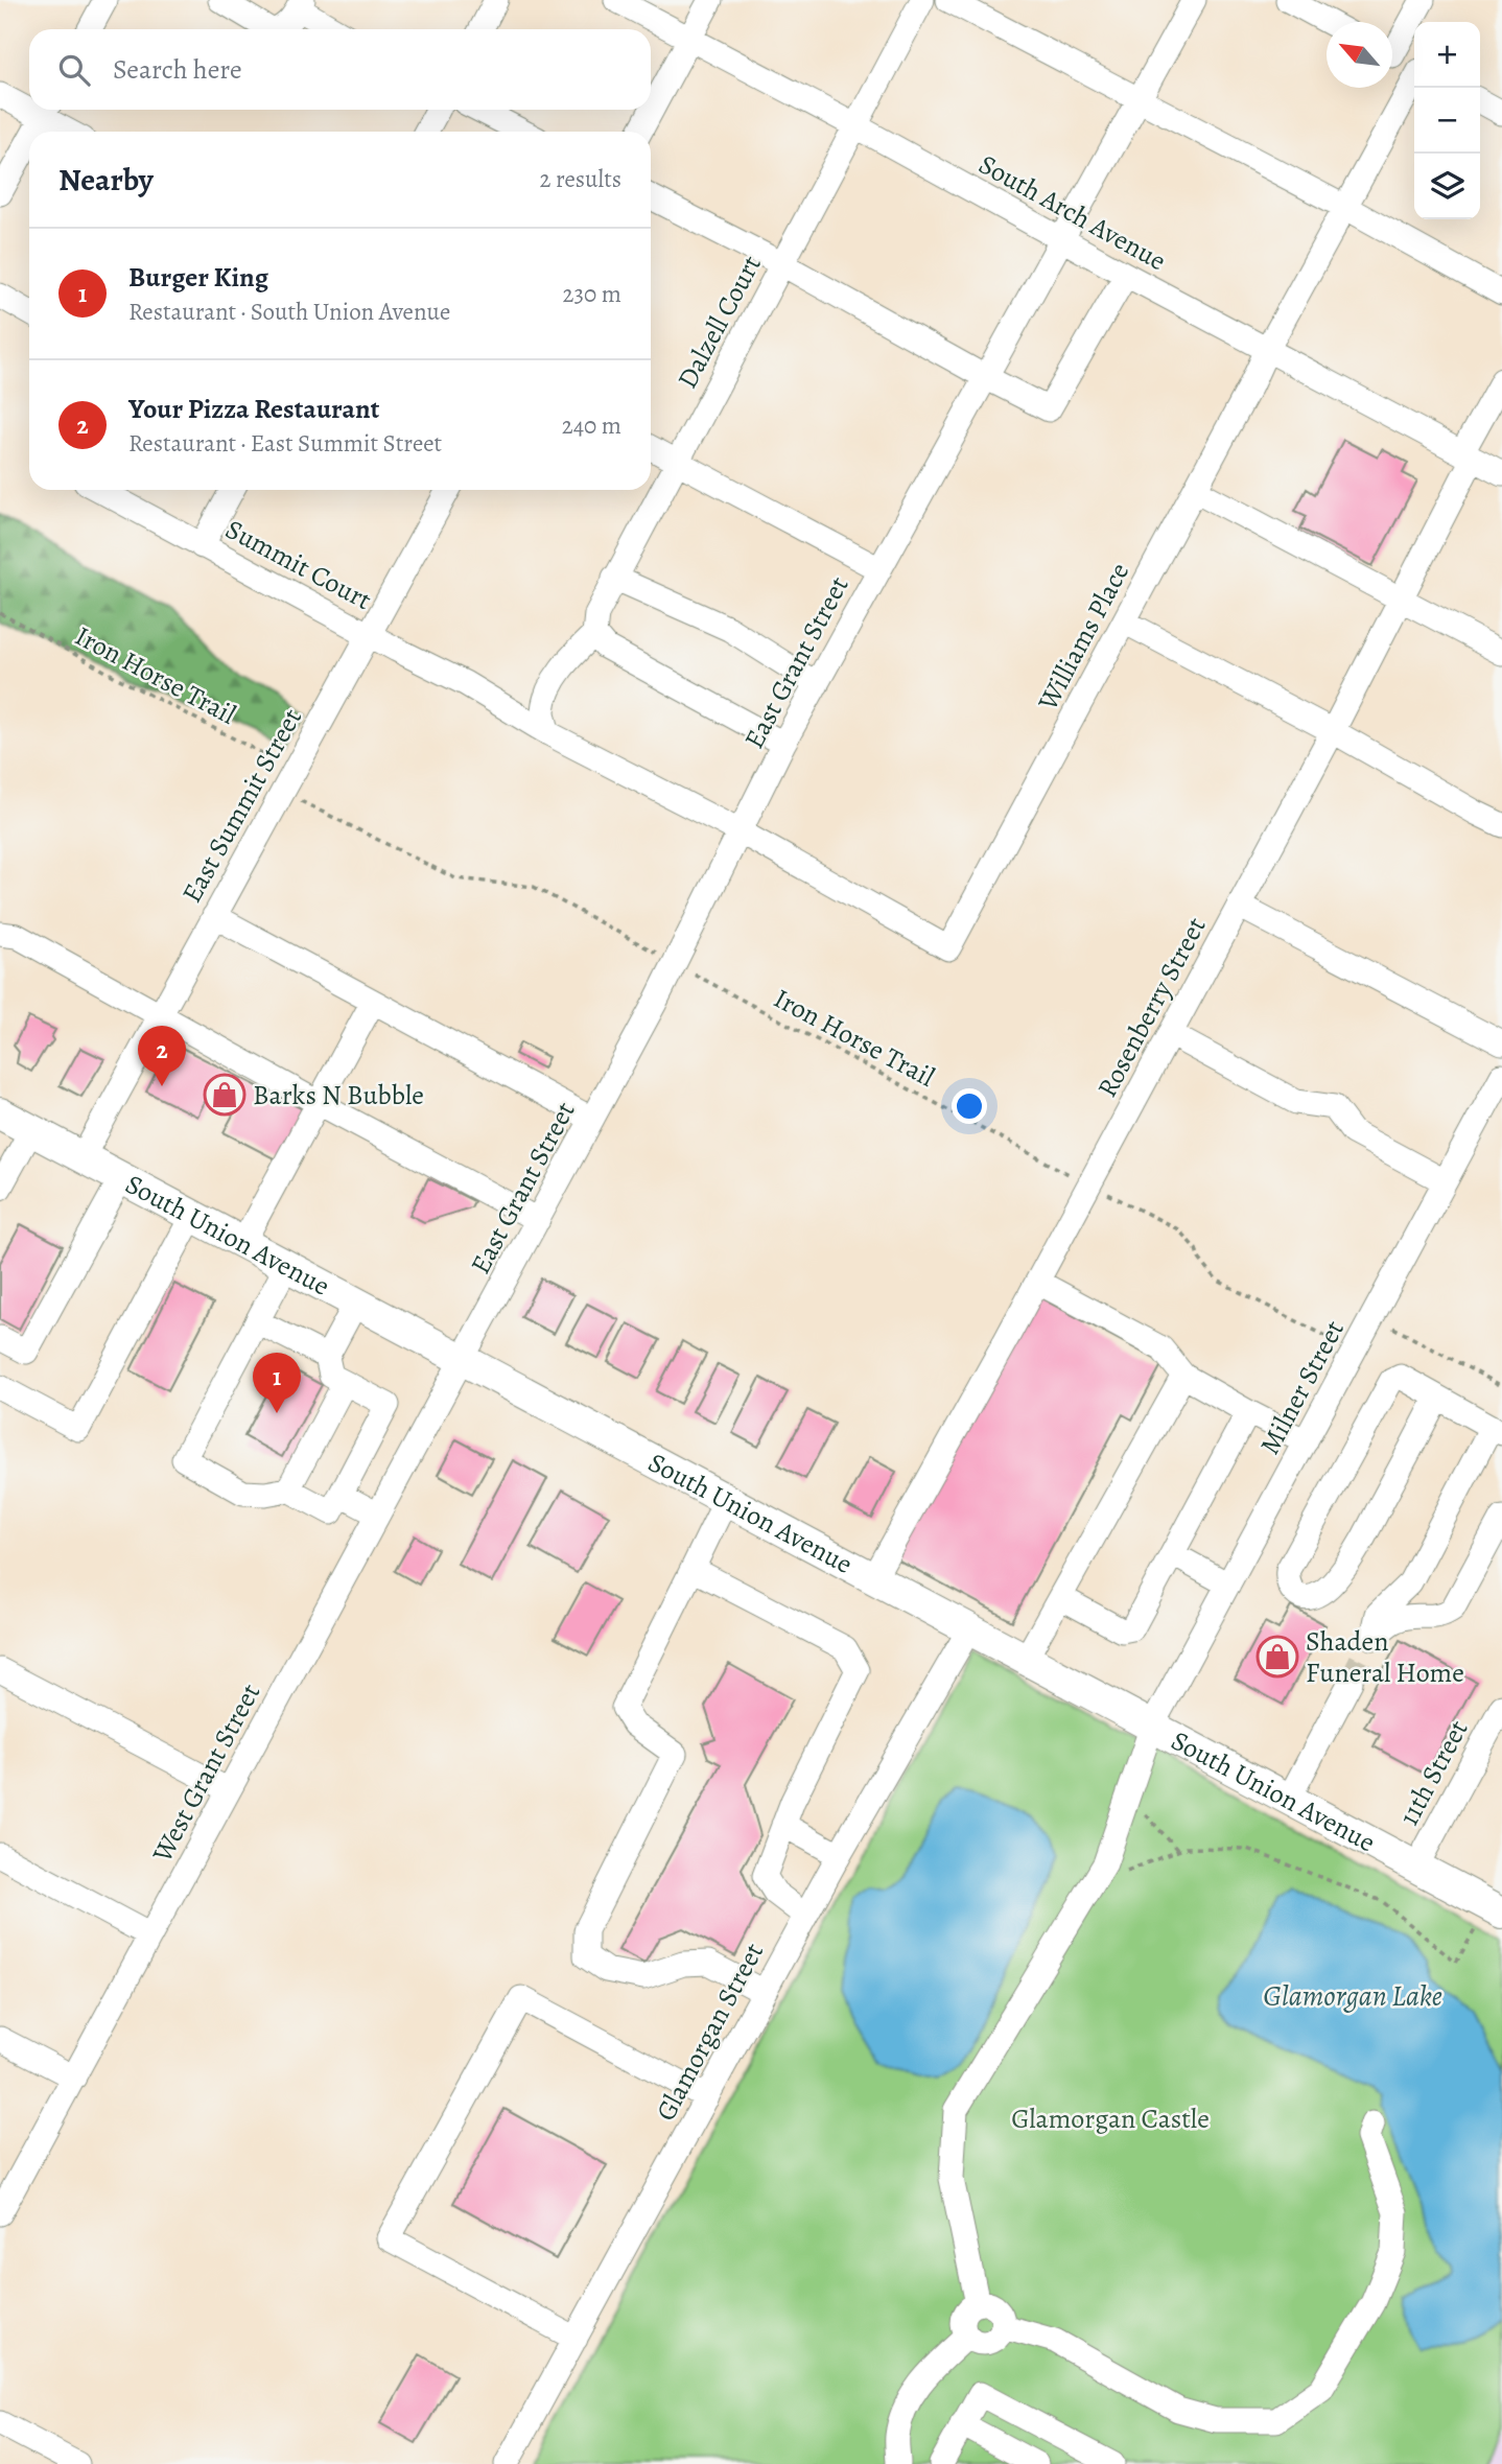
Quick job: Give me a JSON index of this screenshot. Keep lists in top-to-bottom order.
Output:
{
  "streets": {
    "main road": ["South Union Avenue"],
    "street": [
      "South Arch Avenue",
      "Dalzell Court",
      "Summit Court",
      "Williams Place",
      "East Grant Street",
      "East Summit Street",
      "Rosenberry Street",
      "Milner Street",
      "West Grant Street",
      "11th Street",
      "Glamorgan Street"
    ],
    "path": ["Iron Horse Trail"]
  },
  "crossings": [
    ["South Arch Avenue", "Dalzell Court"],
    ["South Arch Avenue", "Williams Place"],
    ["South Arch Avenue", "East Grant Street"],
    ["South Arch Avenue", "Rosenberry Street"],
    ["Summit Court", "Williams Place"],
    ["Summit Court", "East Grant Street"],
    ["Summit Court", "East Summit Street"],
    ["East Grant Street", "Iron Horse Trail"],
    ["East Grant Street", "South Union Avenue"],
    ["East Grant Street", "West Grant Street"],
    ["Iron Horse Trail", "East Summit Street"],
    ["Iron Horse Trail", "Rosenberry Street"],
    ["Iron Horse Trail", "Milner Street"],
    ["East Summit Street", "South Union Avenue"],
    ["Rosenberry Street", "South Union Avenue"],
    ["South Union Avenue", "Milner Street"],
    ["South Union Avenue", "West Grant Street"],
    ["South Union Avenue", "11th Street"],
    ["South Union Avenue", "Glamorgan Street"]
  ],
  "water": ["Glamorgan Lake"],
  "parks": ["Glamorgan Castle"],
  "places": {
    "shop": ["Barks N Bubble", "Shaden Funeral Home"]
  },
  "north": "top left",
  "page": {
    "map_buttons": ["+", "−"],
    "search": "Search here",
    "heading": ["Nearby", "2 results"],
    "list": [
      {
        "mark": "1",
        "name": "Burger King",
        "note": "Restaurant · South Union Avenue",
        "value": "230 m"
      },
      {
        "mark": "2",
        "name": "Your Pizza Restaurant",
        "note": "Restaurant · East Summit Street",
        "value": "240 m"
      }
    ],
    "pins": ["2", "1"]
  }
}
